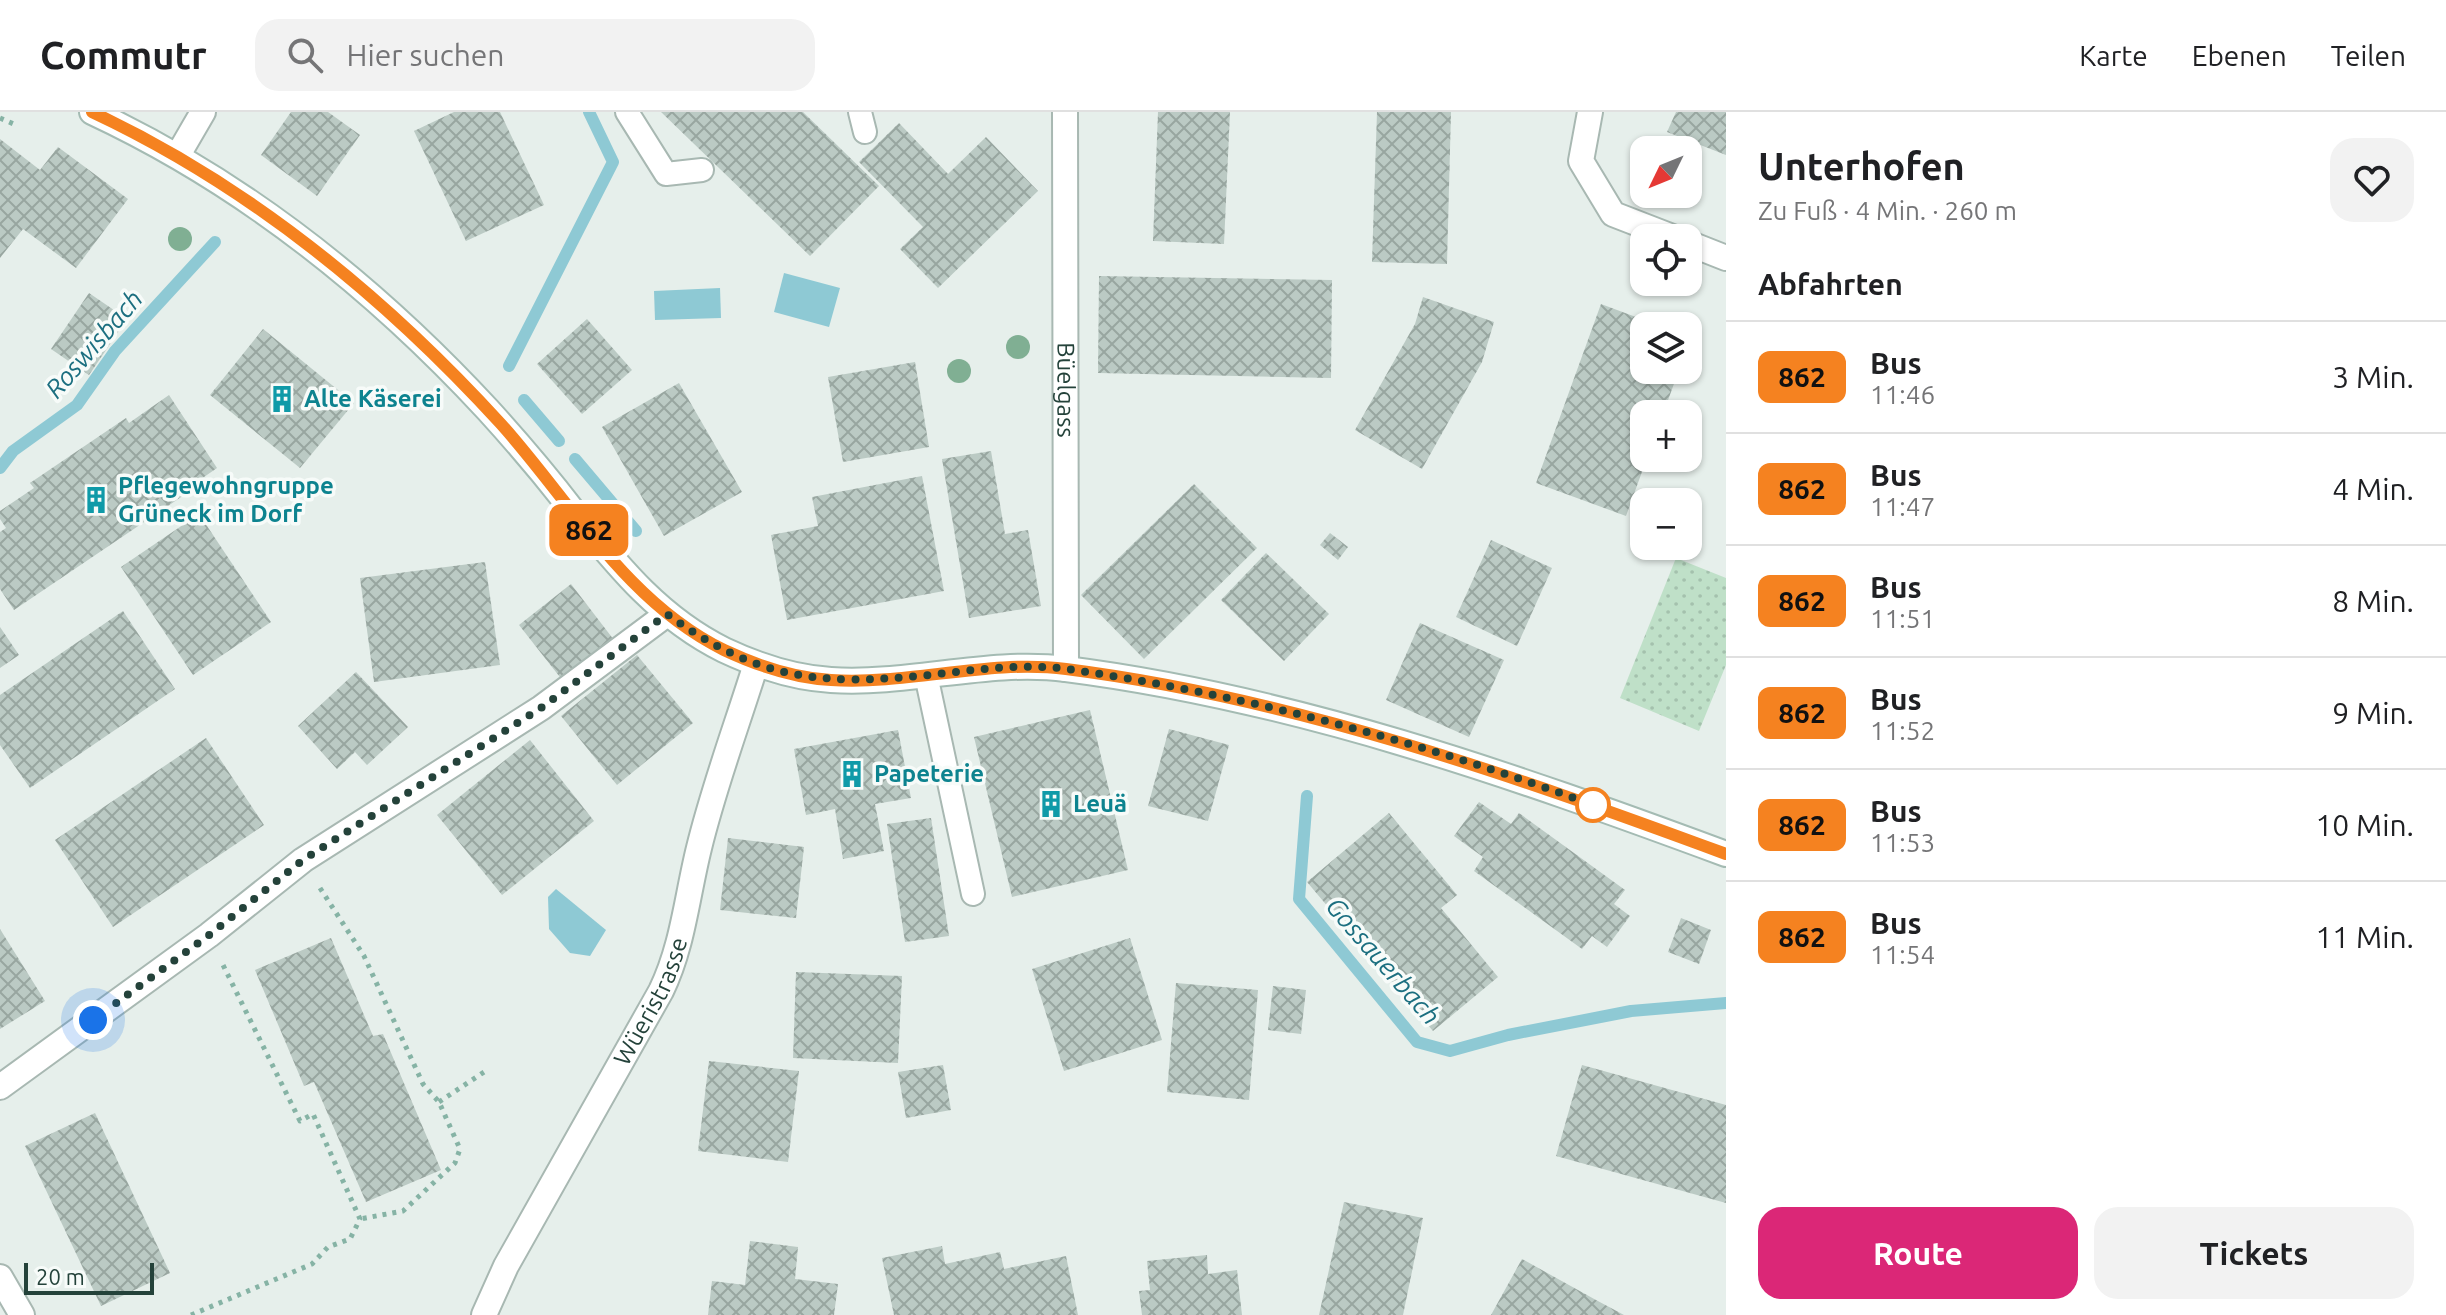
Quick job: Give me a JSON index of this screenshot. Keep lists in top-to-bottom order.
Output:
{
  "streets": {
    "street": ["Büelgass", "Wüeristrasse"]
  },
  "water": ["Roswisbach", "Gossauerbach"],
  "places": {
    "building": [
      "Alte Käserei",
      "Pflegewohngruppe Grüneck im Dorf",
      "Papeterie",
      "Leuä"
    ]
  },
  "lines": ["bus line 862"],
  "scale_bar": "20 m",
  "north": "bottom left",
  "page": {
    "header": "Commutr",
    "search": "Hier suchen",
    "nav": ["Karte", "Ebenen", "Teilen"],
    "on_map": "862",
    "heading": [
      ["Unterhofen", "Zu Fuß · 4 Min. · 260 m"],
      "Abfahrten"
    ],
    "map_buttons": ["+", "−"],
    "list": [
      {
        "mark": "862",
        "name": "Bus",
        "note": "11:46",
        "value": "3 Min."
      },
      {
        "mark": "862",
        "name": "Bus",
        "note": "11:47",
        "value": "4 Min."
      },
      {
        "mark": "862",
        "name": "Bus",
        "note": "11:51",
        "value": "8 Min."
      },
      {
        "mark": "862",
        "name": "Bus",
        "note": "11:52",
        "value": "9 Min."
      },
      {
        "mark": "862",
        "name": "Bus",
        "note": "11:53",
        "value": "10 Min."
      },
      {
        "mark": "862",
        "name": "Bus",
        "note": "11:54",
        "value": "11 Min."
      }
    ],
    "buttons": ["Route", "Tickets"],
    "scale": "20 m"
  }
}
